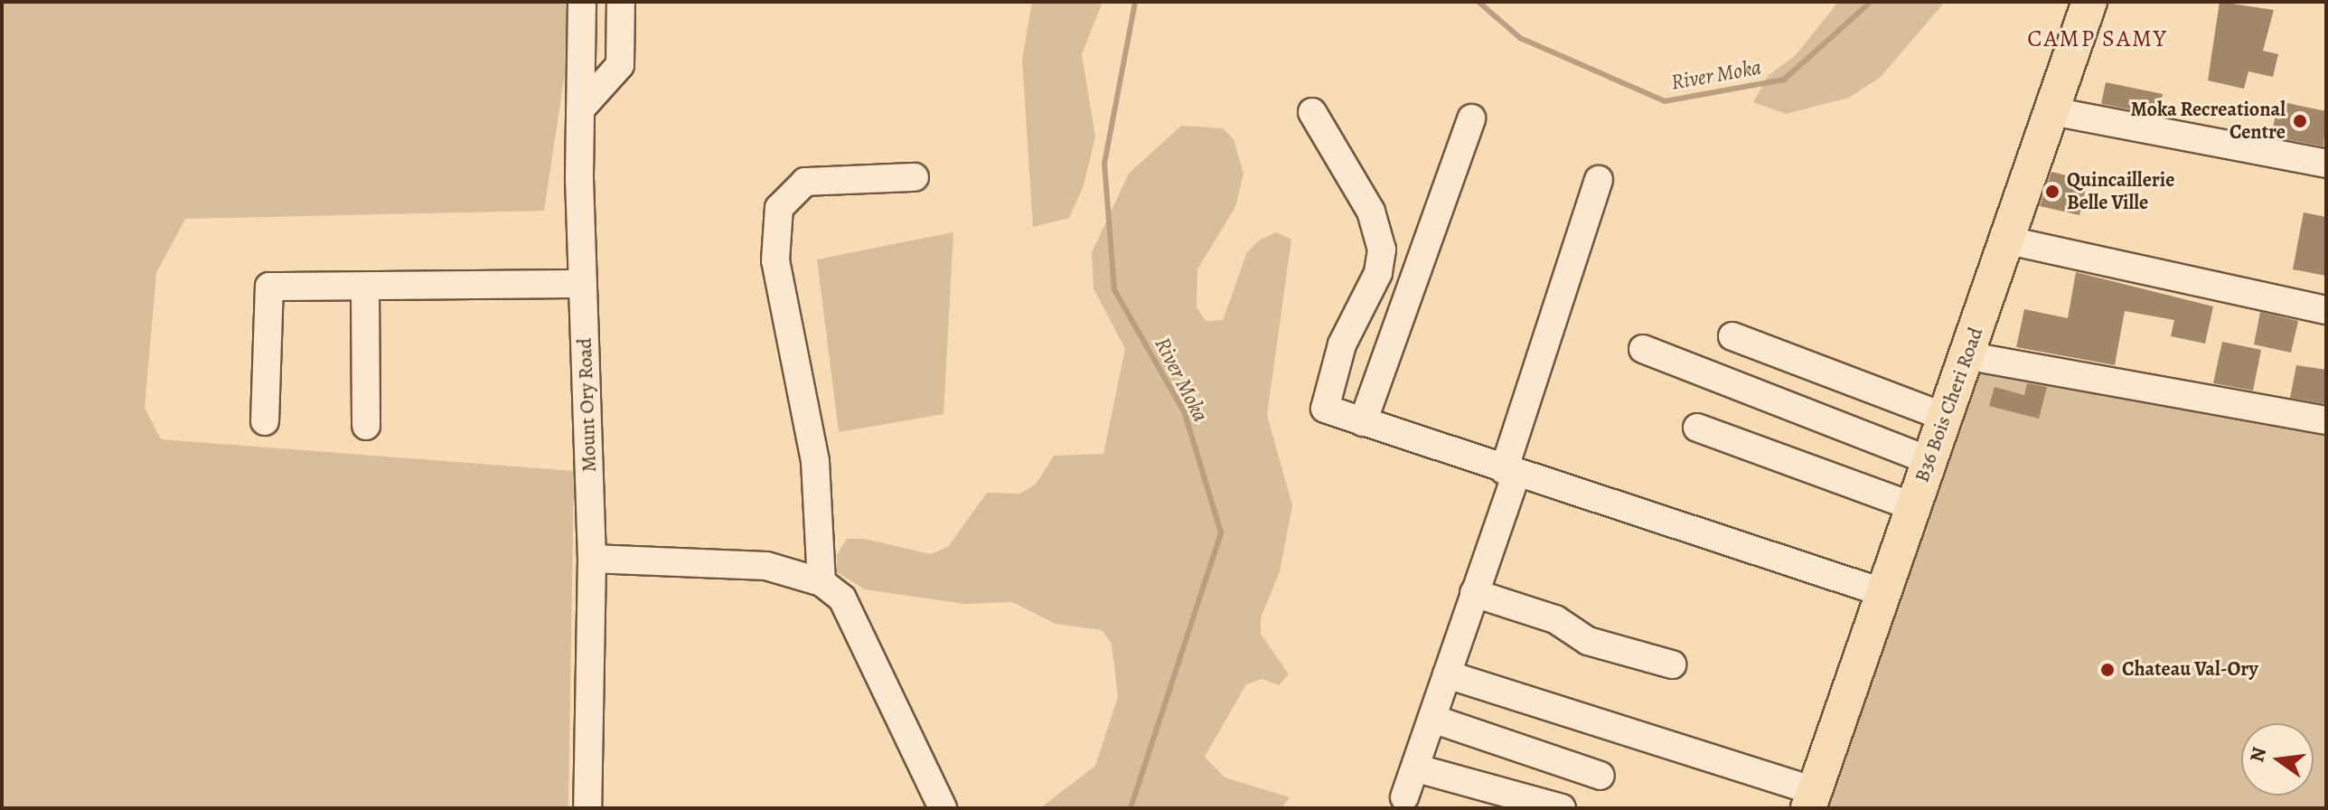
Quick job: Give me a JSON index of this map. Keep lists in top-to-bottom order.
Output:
{
  "streets": {
    "main road": ["B36 Bois Cheri Road"],
    "street": ["Mount Ory Road"]
  },
  "districts": ["CAMP SAMY"],
  "water": ["River Moka"],
  "places": ["Moka Recreational Centre", "Quincaillerie Belle Ville", "Chateau Val-Ory"],
  "north": "left"
}
